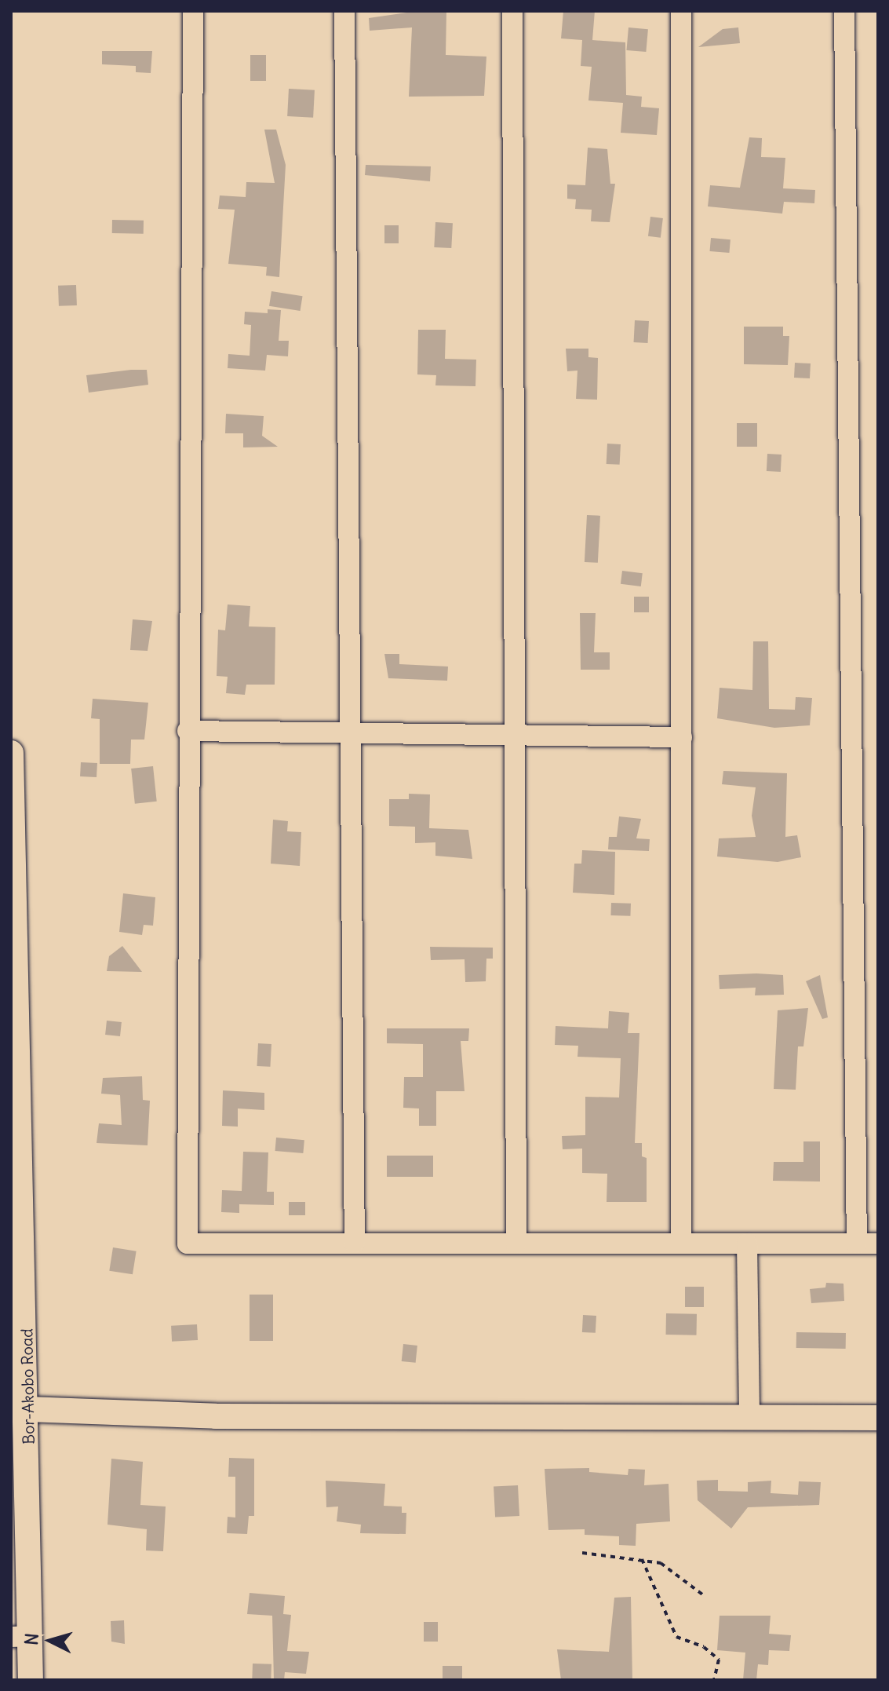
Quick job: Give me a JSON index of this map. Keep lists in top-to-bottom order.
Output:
{
  "streets": {
    "street": ["Bor-Akobo Road"]
  },
  "north": "left"
}
